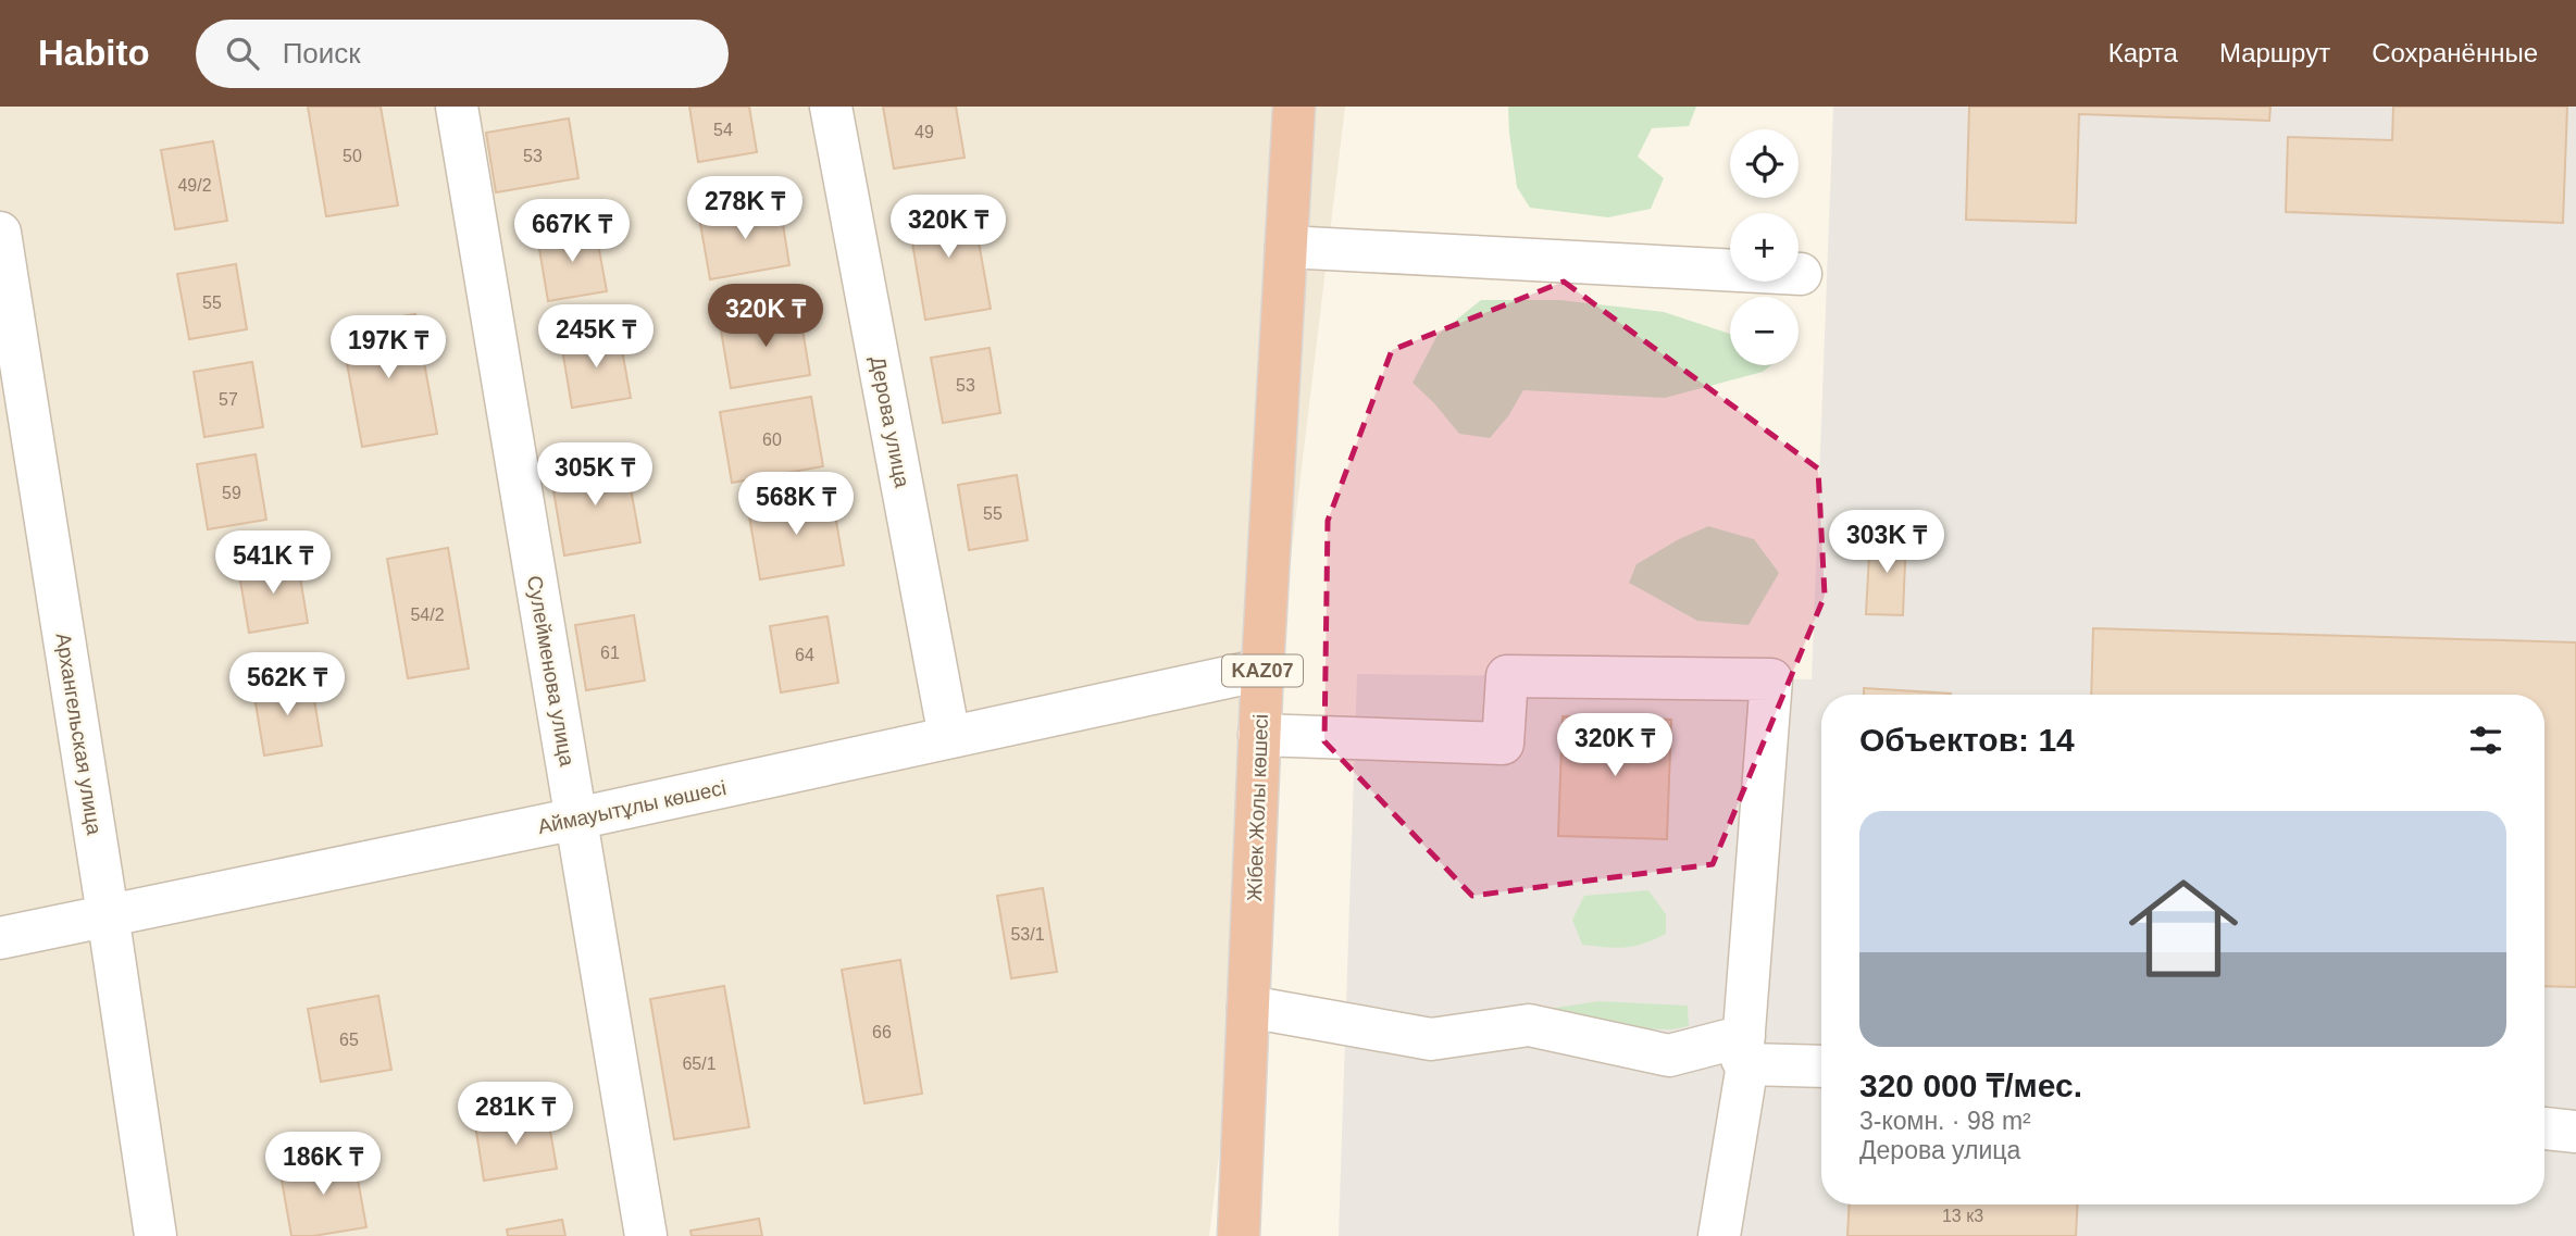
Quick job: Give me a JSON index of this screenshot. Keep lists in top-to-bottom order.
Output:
{
  "streets": {
    "highway": ["KAZ07", "Жібек Жолы көшесі"],
    "street": [
      "Дерова улица",
      "Сулейменова улица",
      "Архангельская улица",
      "Аймауытұлы көшесі"
    ]
  },
  "crossings": [
    ["Дерова улица", "Аймауытұлы көшесі"],
    ["Сулейменова улица", "Аймауытұлы көшесі"],
    ["Архангельская улица", "Аймауытұлы көшесі"],
    ["Аймауытұлы көшесі", "Жібек Жолы көшесі"]
  ],
  "house_numbers": [
    "54",
    "49",
    "50",
    "53",
    "49/2",
    "55",
    "53",
    "57",
    "60",
    "59",
    "55",
    "54/2",
    "61",
    "64",
    "53/1",
    "66",
    "65",
    "65/1",
    "13 к3"
  ],
  "page": {
    "header": "Habito",
    "search": "Поиск",
    "nav": ["Карта", "Маршрут", "Сохранённые"],
    "map_buttons": ["+", "−"],
    "price": [
      "278K ₸",
      "320K ₸",
      "667K ₸",
      "320K ₸",
      "245K ₸",
      "197K ₸",
      "305K ₸",
      "568K ₸",
      "303K ₸",
      "541K ₸",
      "562K ₸",
      "320K ₸",
      "281K ₸",
      "186K ₸"
    ],
    "heading": "Объектов: 14",
    "list": [
      {
        "name": "320 000 ₸/мес.",
        "note": "3-комн. · 98 m² · Дерова улица"
      }
    ]
  }
}
